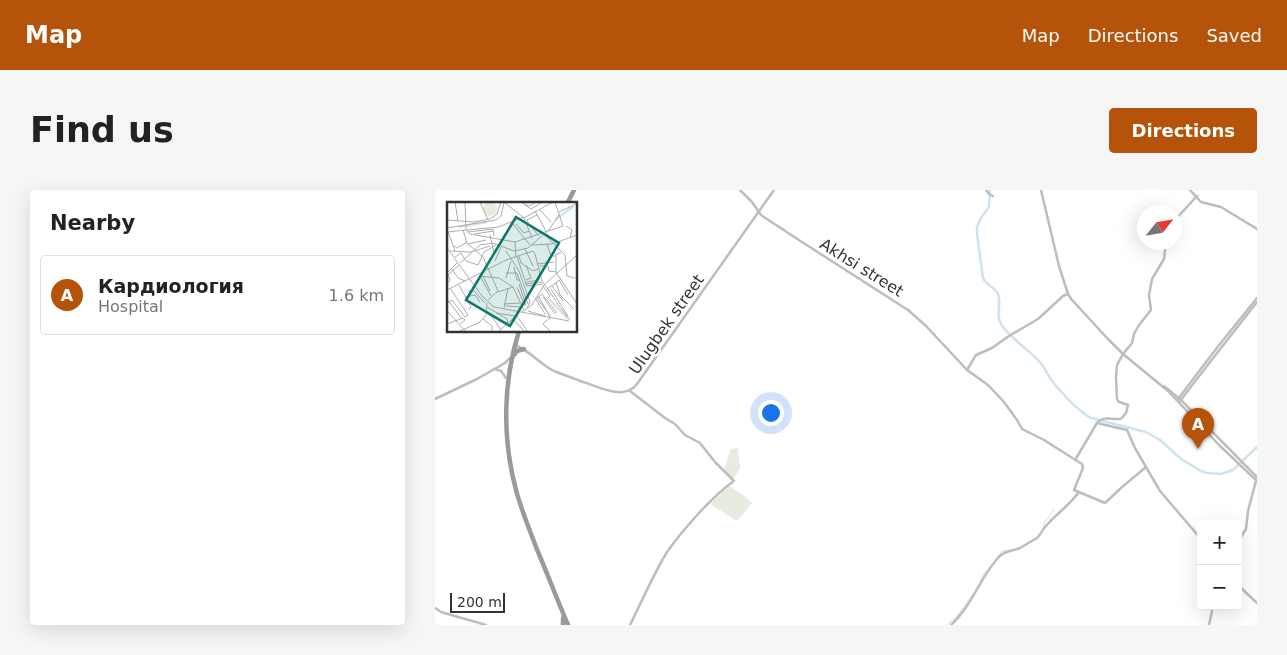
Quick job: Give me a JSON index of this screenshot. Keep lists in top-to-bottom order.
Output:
{
  "streets": {
    "street": ["Akhsi street", "Ulugbek street"]
  },
  "crossings": [
    ["Akhsi street", "Ulugbek street"]
  ],
  "scale_bar": "200 m",
  "north": "top right",
  "page": {
    "header": "Map",
    "nav": ["Map", "Directions", "Saved"],
    "buttons": "Directions",
    "title": "Find us",
    "heading": "Nearby",
    "list": [
      {
        "mark": "A",
        "name": "Кардиология",
        "note": "Hospital",
        "value": "1.6 km"
      }
    ],
    "pins": "A",
    "map_buttons": ["+", "−"],
    "scale": "200 m"
  }
}
